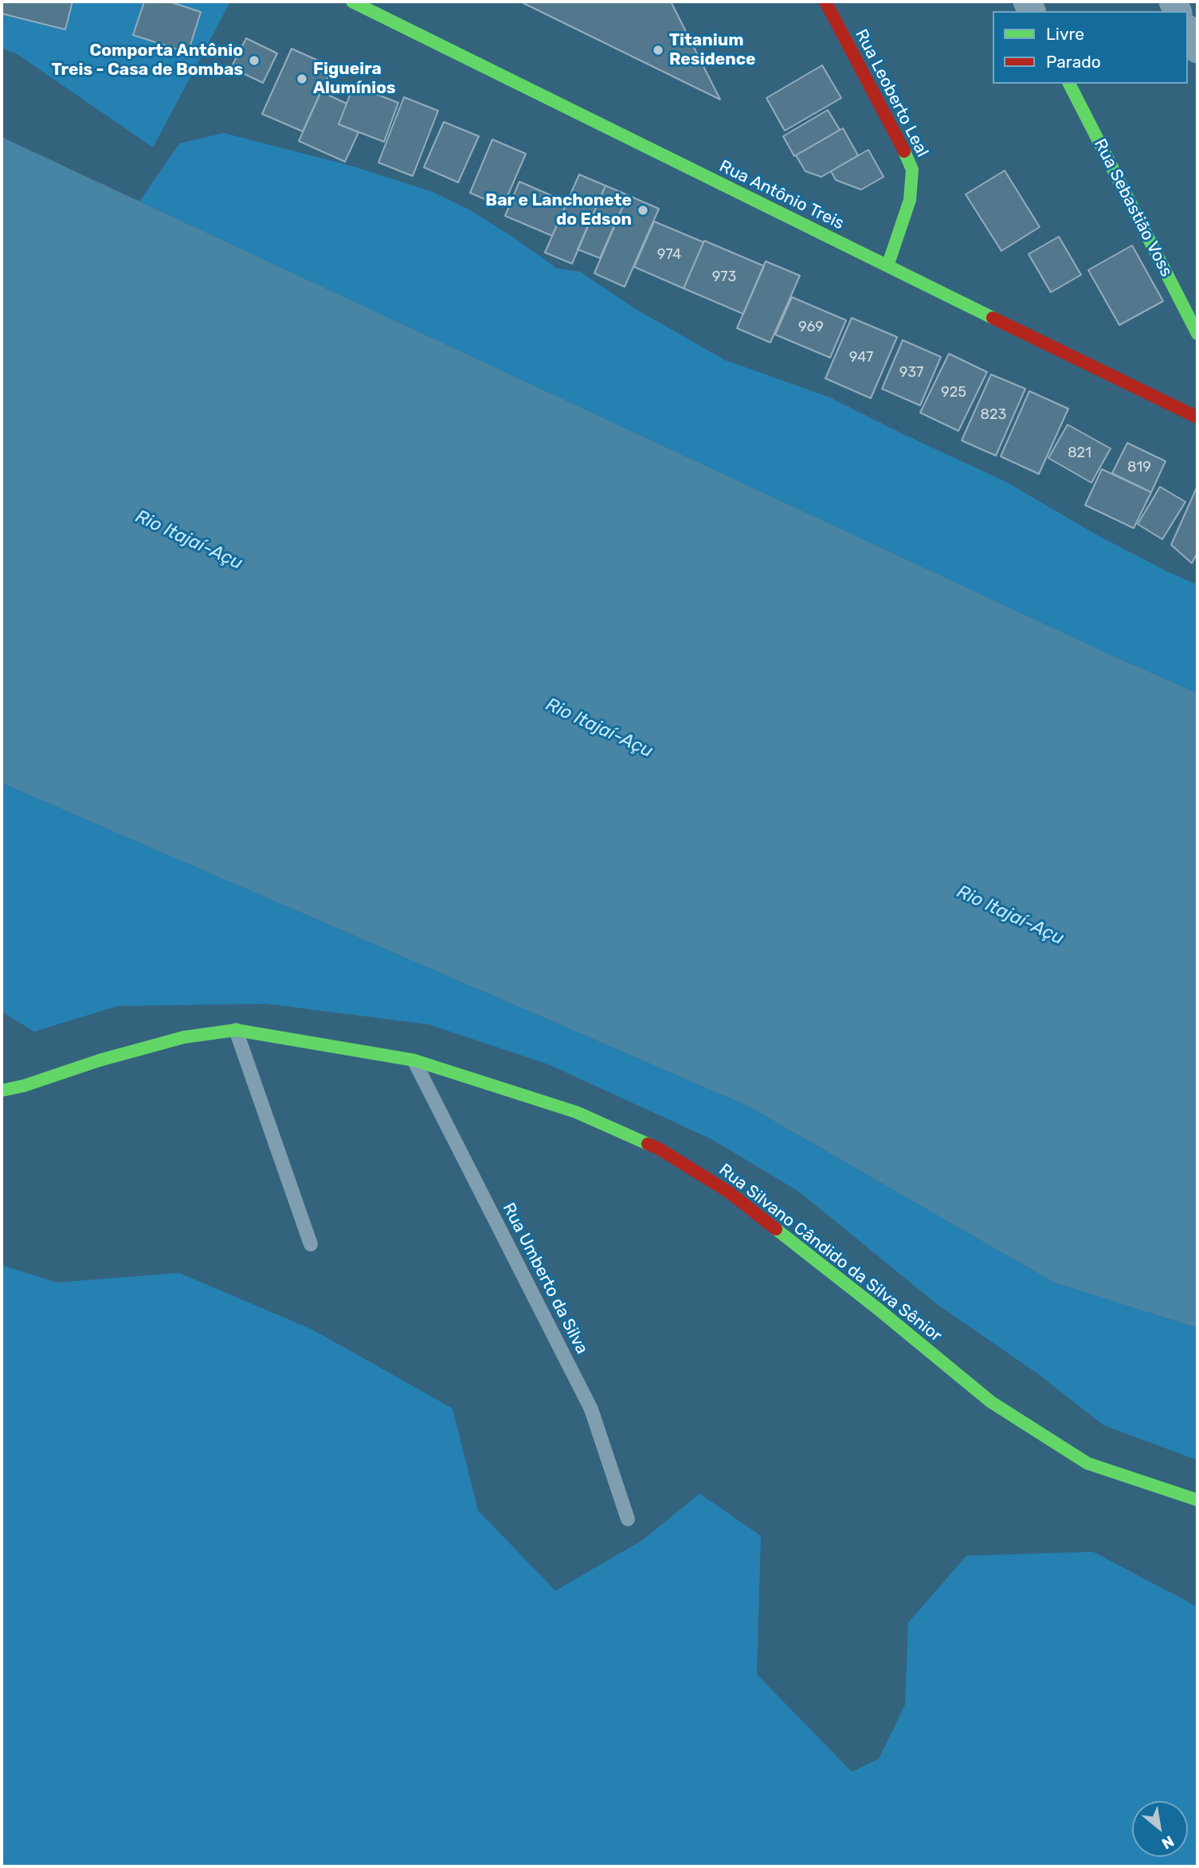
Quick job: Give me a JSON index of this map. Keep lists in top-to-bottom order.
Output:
{
  "streets": {
    "main road": [
      "Rua Leoberto Leal",
      "Rua Antônio Treis",
      "Rua Sebastião Voss",
      "Rua Silvano Cândido da Silva Sênior"
    ],
    "lane": ["Rua Umberto da Silva"]
  },
  "crossings": [
    ["Rua Leoberto Leal", "Rua Antônio Treis"],
    ["Rua Silvano Cândido da Silva Sênior", "Rua Umberto da Silva"]
  ],
  "water": ["Rio Itajaí-Açu"],
  "places": [
    "Titanium Residence",
    "Comporta Antônio Treis - Casa de Bombas",
    "Figueira Alumínios",
    "Bar e Lanchonete do Edson"
  ],
  "house_numbers": [
    "974",
    "973",
    "969",
    "947",
    "937",
    "925",
    "823",
    "821",
    "819"
  ],
  "legend": ["Livre", "Parado"],
  "north": "bottom right"
}
